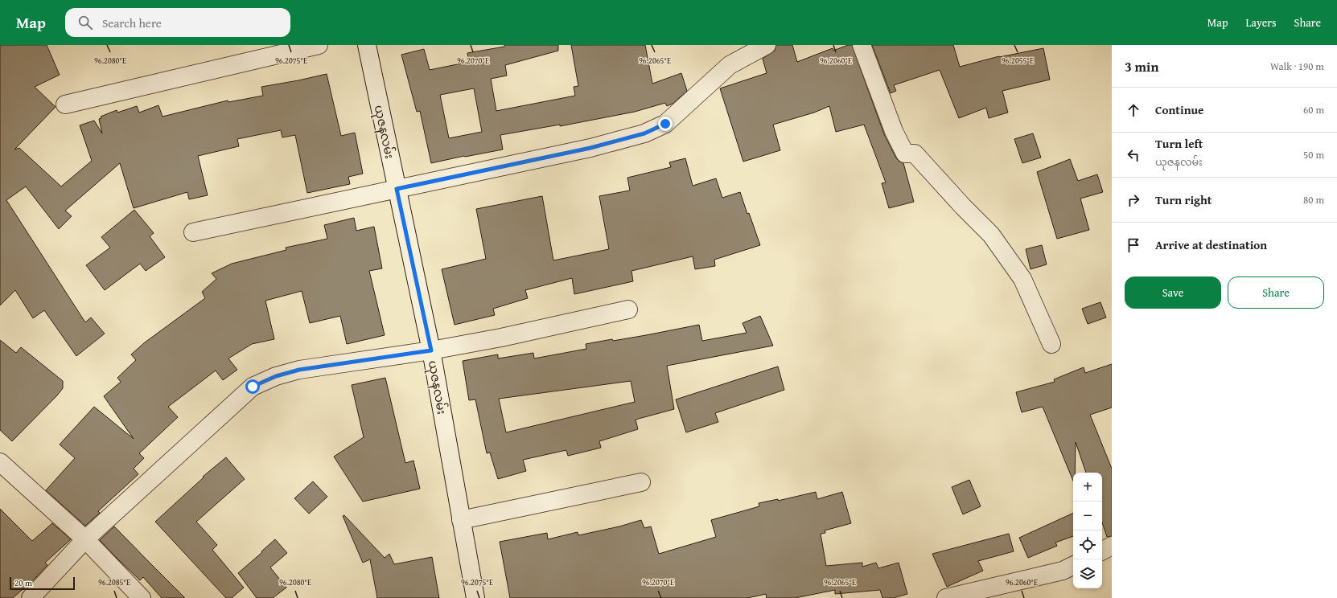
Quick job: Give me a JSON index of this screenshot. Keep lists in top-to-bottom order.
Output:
{
  "streets": {
    "street": ["ယုဇနလမ်း"]
  },
  "scale_bar": "20 m",
  "page": {
    "header": "Map",
    "search": "Search here",
    "nav": ["Map", "Layers", "Share"],
    "heading": ["3 min", "Walk · 190 m"],
    "list": [
      ["Continue", "60 m"],
      ["Turn left", "ယုဇနလမ်း", "50 m"],
      ["Turn right", "80 m"],
      "Arrive at destination"
    ],
    "buttons": ["Save", "Share"],
    "map_buttons": ["+", "−"],
    "scale": "20 m"
  },
  "coordinates": [
    "96.2080°E",
    "96.2075°E",
    "96.2070°E",
    "96.2060°E",
    "96.2055°E",
    "96.2065°E",
    "96.2085°E"
  ]
}
